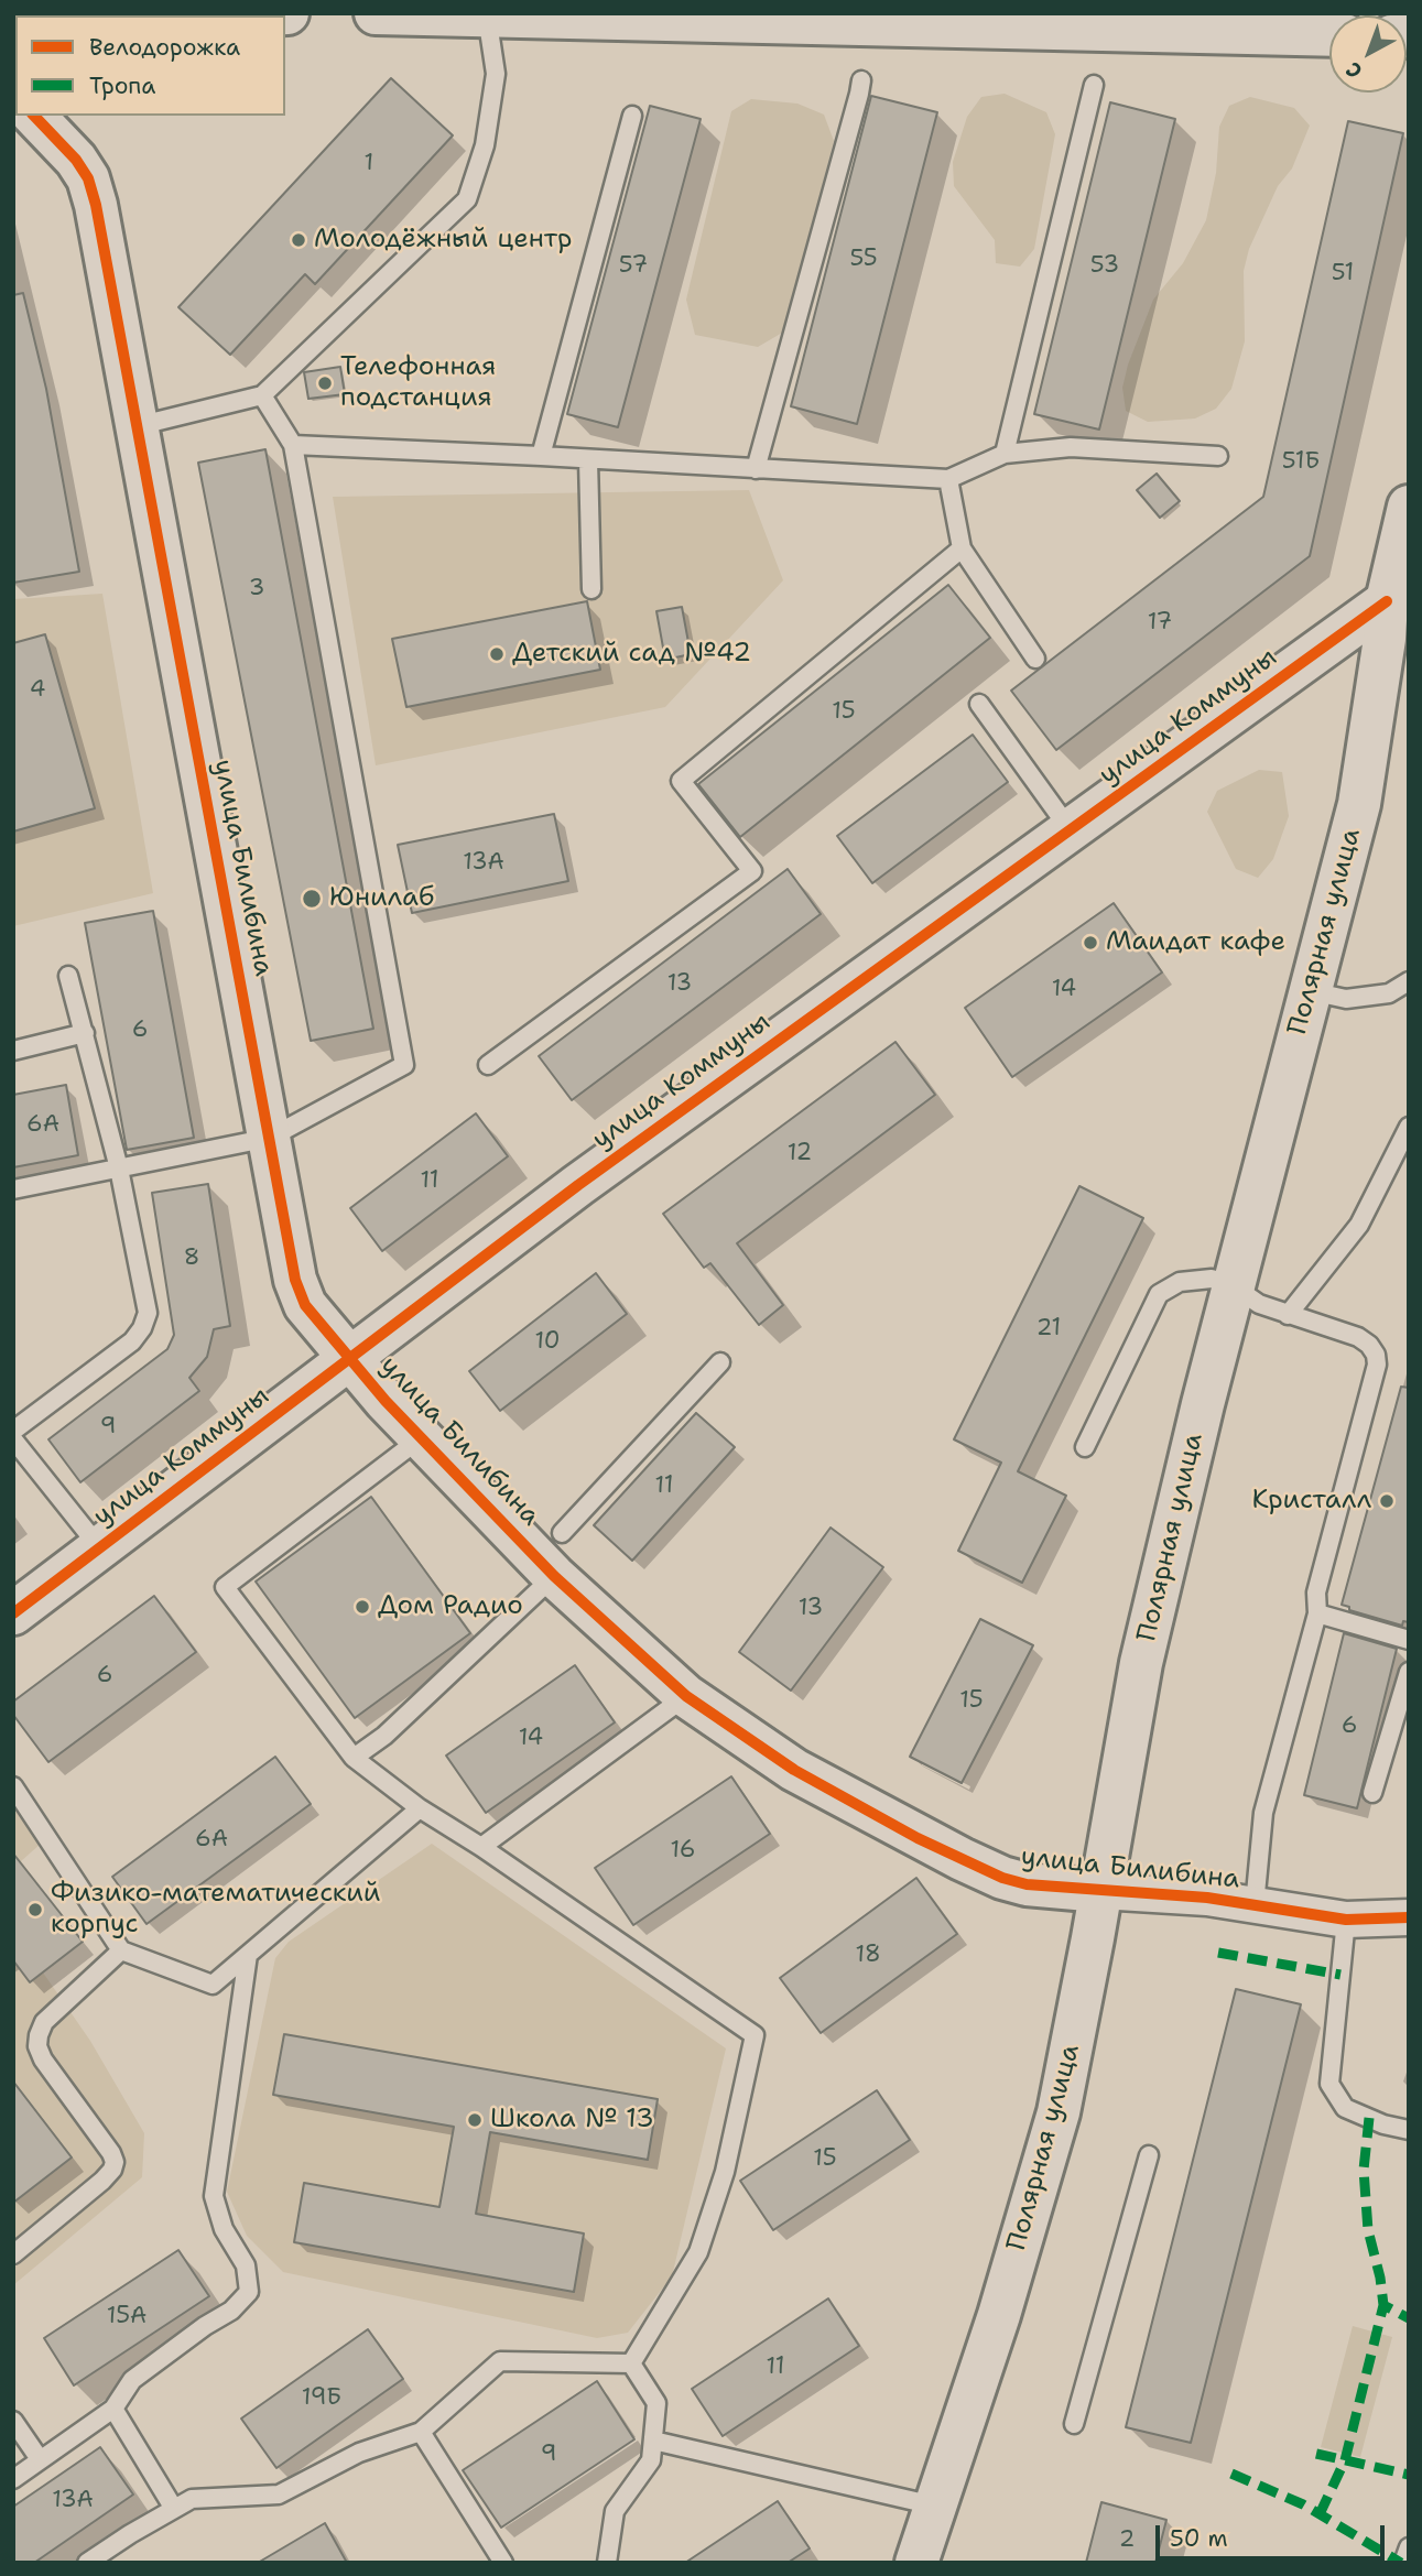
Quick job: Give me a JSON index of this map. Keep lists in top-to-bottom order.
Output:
{
  "streets": {
    "street": ["улица Коммуны", "улица Билибина", "Полярная улица"]
  },
  "crossings": [
    ["улица Коммуны", "улица Билибина"],
    ["улица Коммуны", "Полярная улица"],
    ["улица Билибина", "Полярная улица"]
  ],
  "places": [
    "Молодёжный центр",
    "Телефонная подстанция",
    "Детский сад №42",
    "Юнилаб",
    "Маидат кафе",
    "Кристалл",
    "Дом Радио",
    "Физико-математический корпус",
    "Школа № 13"
  ],
  "house_numbers": [
    "1",
    "55",
    "57",
    "53",
    "51",
    "51Б",
    "3",
    "17",
    "4",
    "15",
    "13А",
    "13",
    "14",
    "6",
    "6А",
    "12",
    "11",
    "8",
    "21",
    "10",
    "9",
    "11",
    "13",
    "6",
    "15",
    "6",
    "14",
    "6А",
    "16",
    "18",
    "15",
    "15А",
    "11",
    "19Б",
    "9",
    "13А",
    "2"
  ],
  "legend": ["Велодорожка", "Тропа"],
  "scale_bar": "50 m",
  "north": "bottom left"
}
